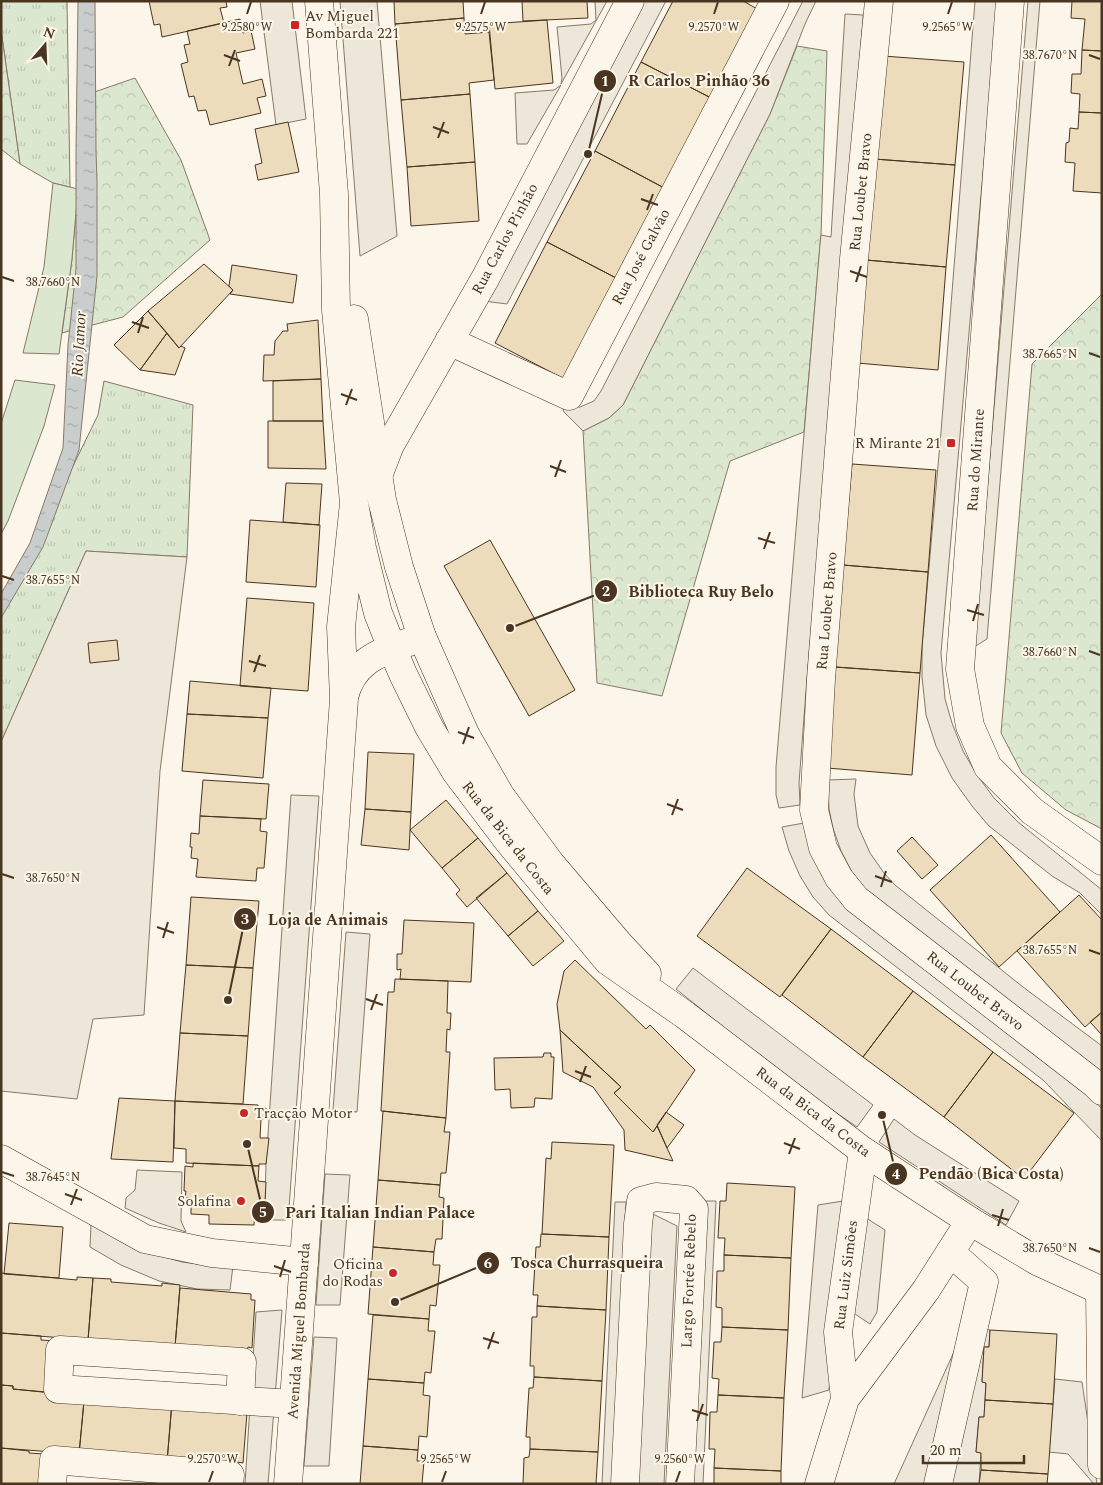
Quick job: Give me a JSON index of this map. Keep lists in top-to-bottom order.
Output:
{
  "streets": {
    "street": [
      "Rua Loubet Bravo",
      "Rua Carlos Pinhão",
      "Rua José Galvão",
      "Rua do Mirante",
      "Rua da Bica da Costa",
      "Rua Luiz Simões",
      "Largo Fortée Rebelo",
      "Avenida Miguel Bombarda"
    ]
  },
  "crossings": [
    ["Rua Carlos Pinhão", "Rua José Galvão"],
    ["Rua Carlos Pinhão", "Avenida Miguel Bombarda"],
    ["Rua da Bica da Costa", "Rua Luiz Simões"],
    ["Rua da Bica da Costa", "Avenida Miguel Bombarda"]
  ],
  "water": ["Rio Jamor"],
  "places": {
    "transit": ["Av Miguel Bombarda 221", "R Mirante 21"],
    "other": [
      "R Carlos Pinhão 36",
      "Biblioteca Ruy Belo",
      "Loja de Animais",
      "Tracção Motor",
      "Pendão (Bica Costa)",
      "Pari Italian Indian Palace",
      "Solafina",
      "Oficina do Rodas",
      "Tosca Churrasqueira"
    ]
  },
  "scale_bar": "20 m",
  "north": "top",
  "coordinates": [
    "9.2580°W",
    "9.2575°W",
    "9.2570°W",
    "9.2565°W",
    "38.7670°N",
    "38.7660°N",
    "38.7665°N",
    "38.7655°N",
    "38.7650°N",
    "38.7645°N",
    "9.2560°W"
  ]
}
